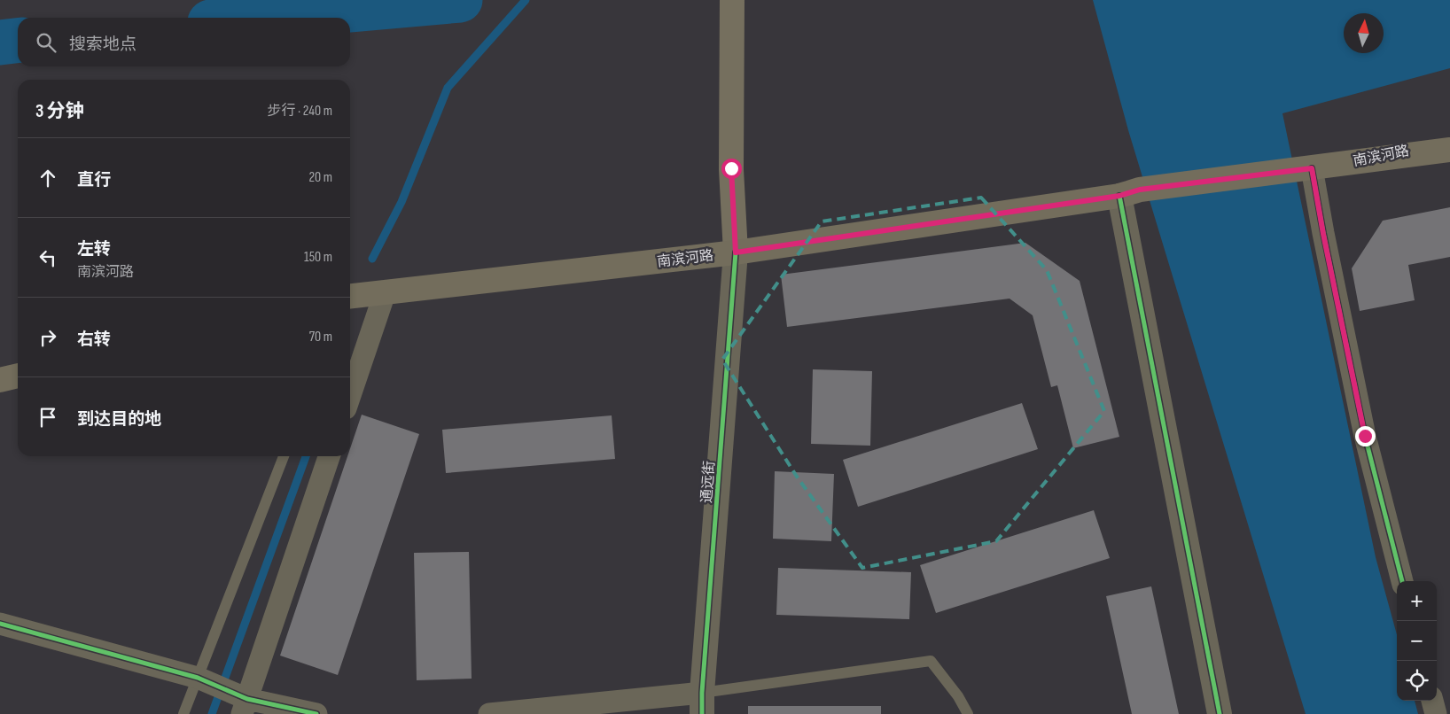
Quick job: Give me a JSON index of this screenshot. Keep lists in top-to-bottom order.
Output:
{
  "streets": {
    "main road": ["南滨河路"],
    "street": ["通远街"]
  },
  "crossings": [
    ["南滨河路", "通远街"]
  ],
  "north": "top",
  "page": {
    "search": "搜索地点",
    "heading": ["3 分钟", "步行 · 240 m"],
    "list": [
      ["直行", "20 m"],
      ["左转", "南滨河路", "150 m"],
      ["右转", "70 m"],
      "到达目的地"
    ],
    "map_buttons": ["+", "−"]
  }
}
